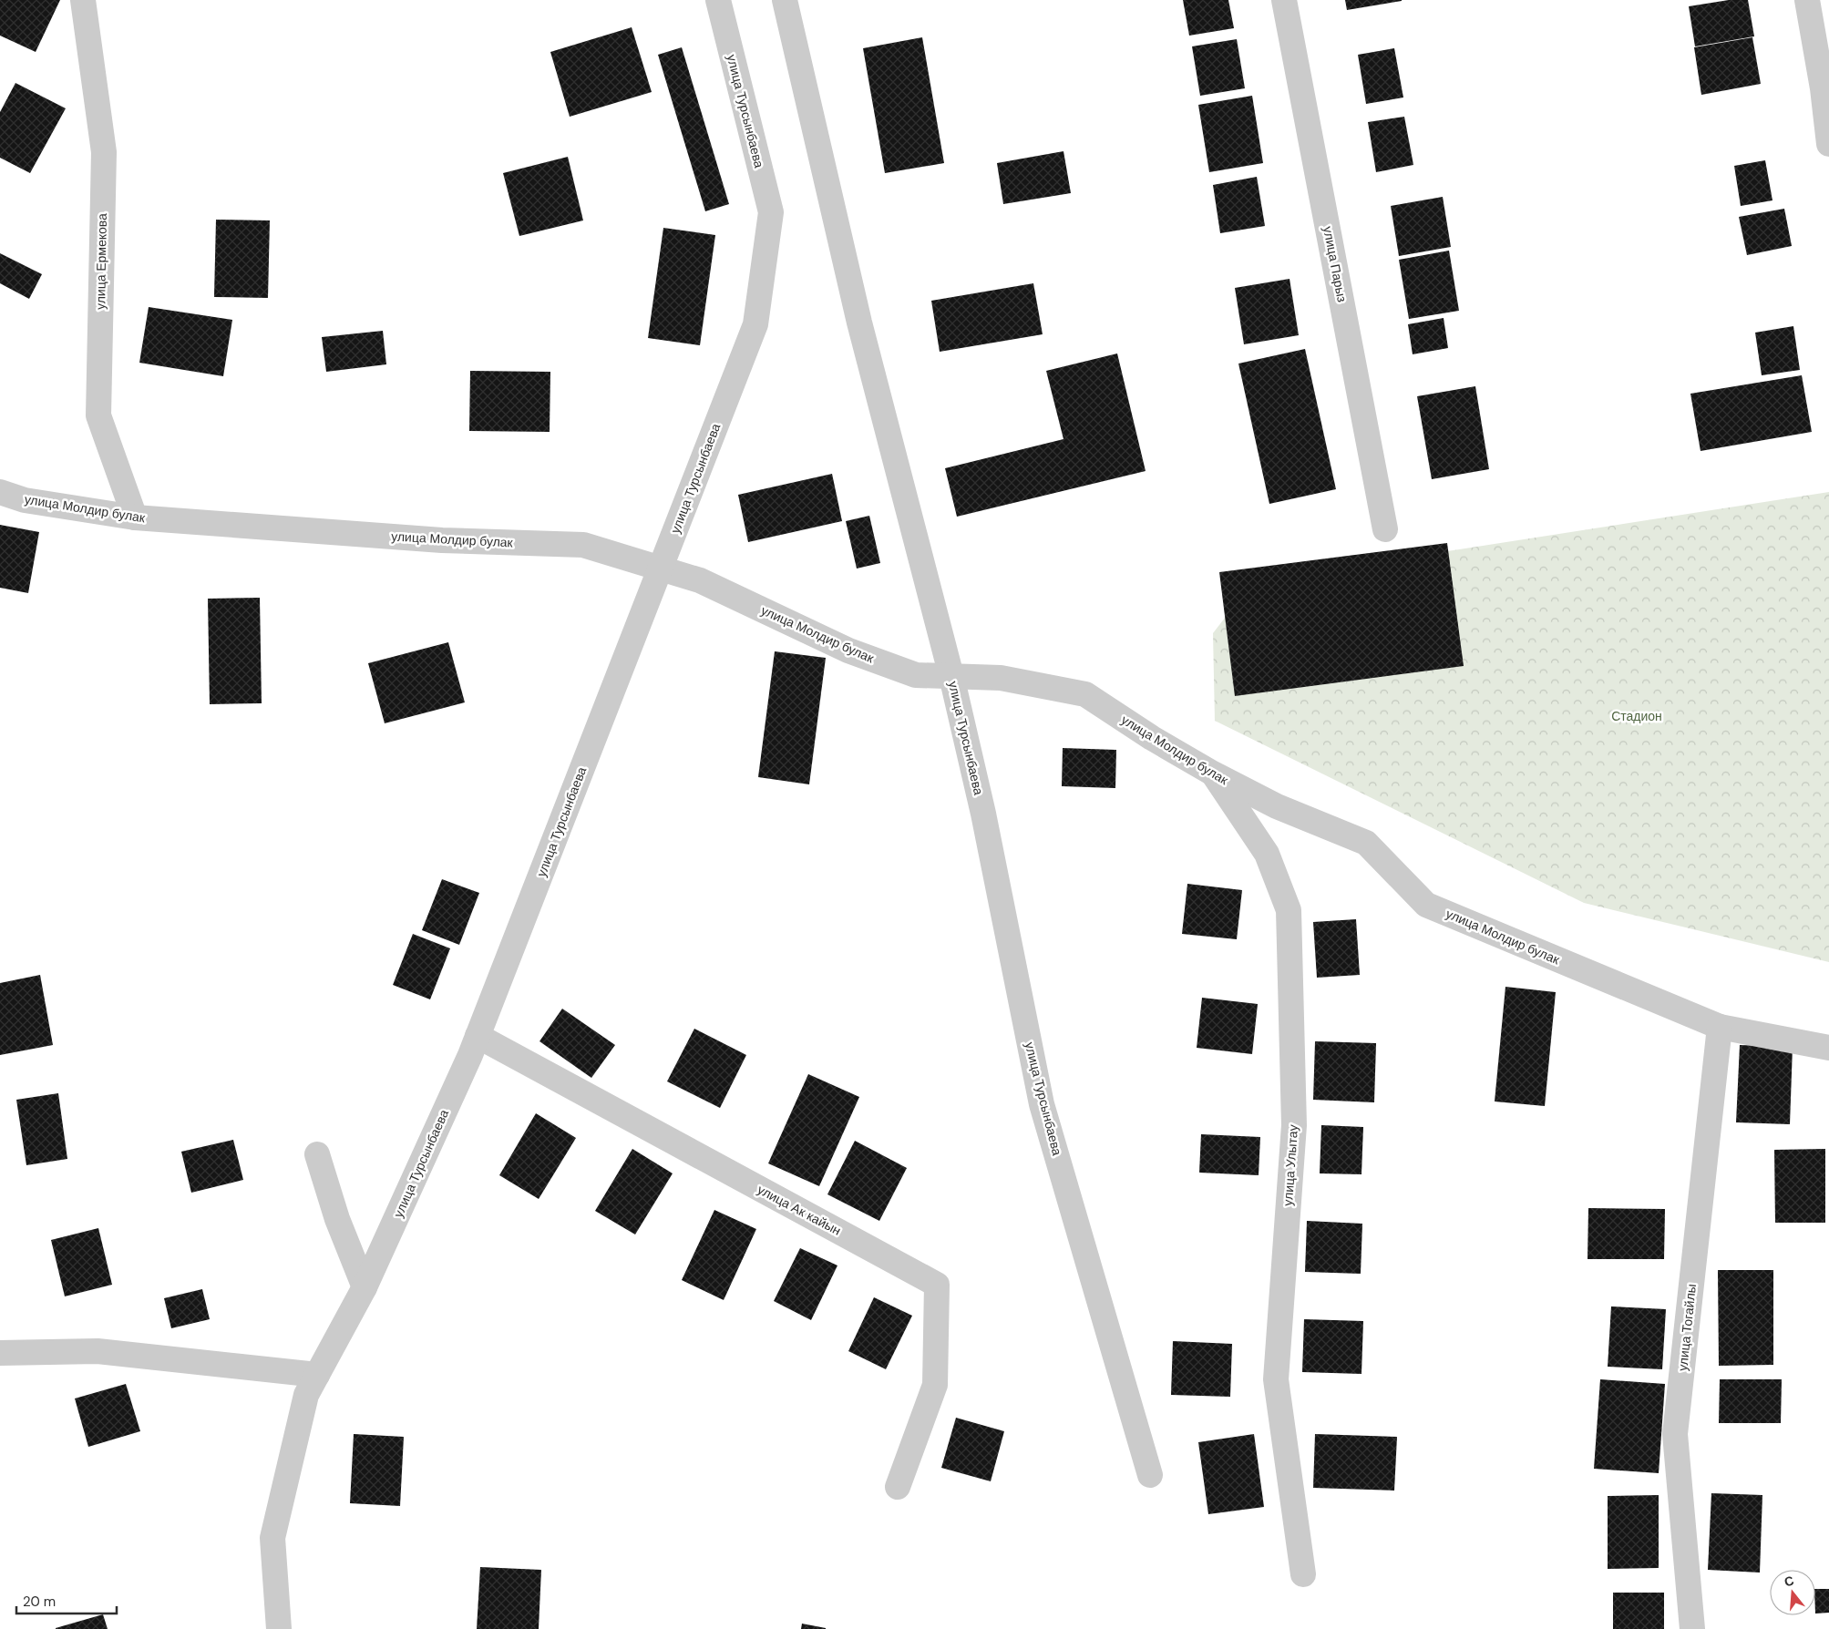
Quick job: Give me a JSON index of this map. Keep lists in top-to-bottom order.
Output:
{
  "streets": {
    "street": [
      "улица Турсынбаева",
      "улица Ермекова",
      "улица Парыз",
      "улица Молдир булак",
      "улица Улытау",
      "улица Ак кайын",
      "улица Тогайлы"
    ]
  },
  "crossings": [
    ["улица Турсынбаева", "улица Молдир булак"],
    ["улица Турсынбаева", "улица Ак кайын"],
    ["улица Ермекова", "улица Молдир булак"],
    ["улица Молдир булак", "улица Улытау"],
    ["улица Молдир булак", "улица Тогайлы"]
  ],
  "parks": ["Стадион"],
  "scale_bar": "20 m",
  "north": "top"
}
